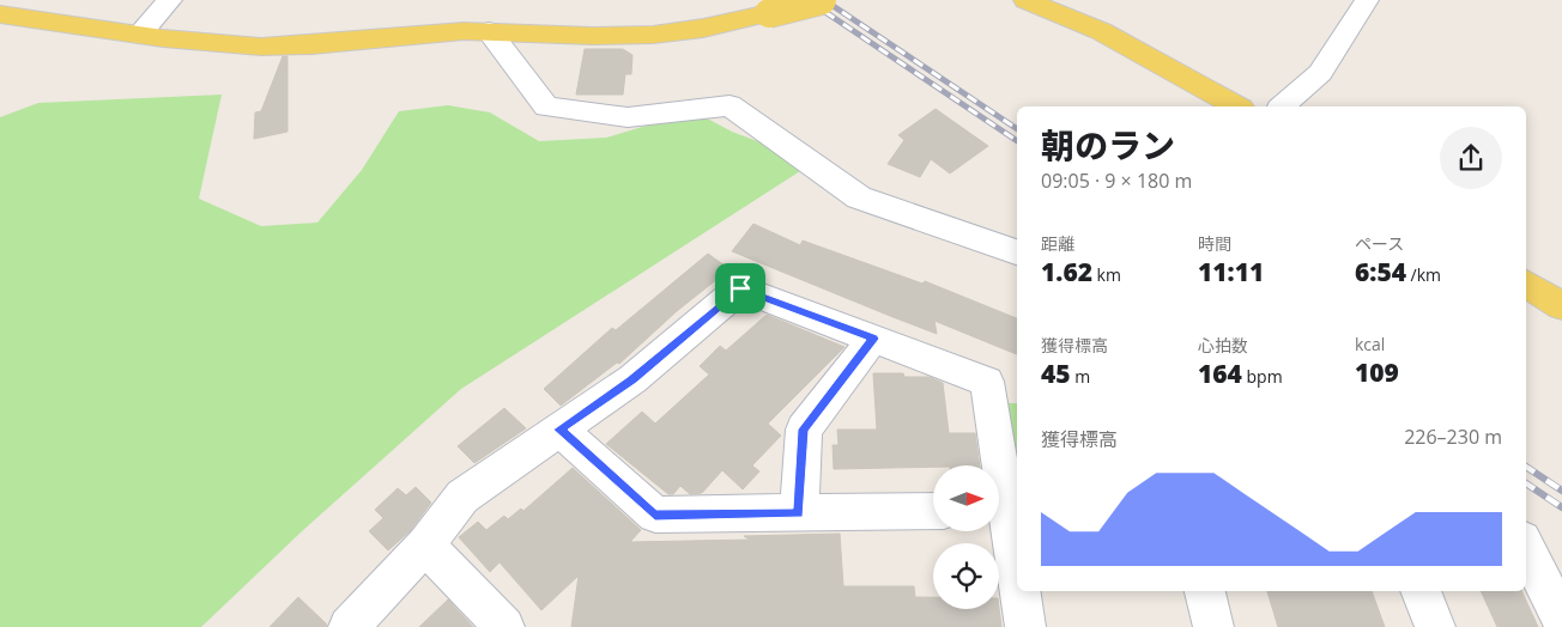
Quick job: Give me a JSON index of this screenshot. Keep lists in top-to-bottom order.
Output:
{
  "north": "right",
  "page": {
    "heading": ["朝のラン", "09:05 · 9 × 180 m"],
    "stats": [
      ["距離", "1.62 km"],
      ["時間", "11:11"],
      ["ペース", "6:54 /km"],
      ["獲得標高", "45 m"],
      ["心拍数", "164 bpm"],
      ["kcal", "109"]
    ],
    "chart": ["獲得標高", "226–230 m"]
  }
}
